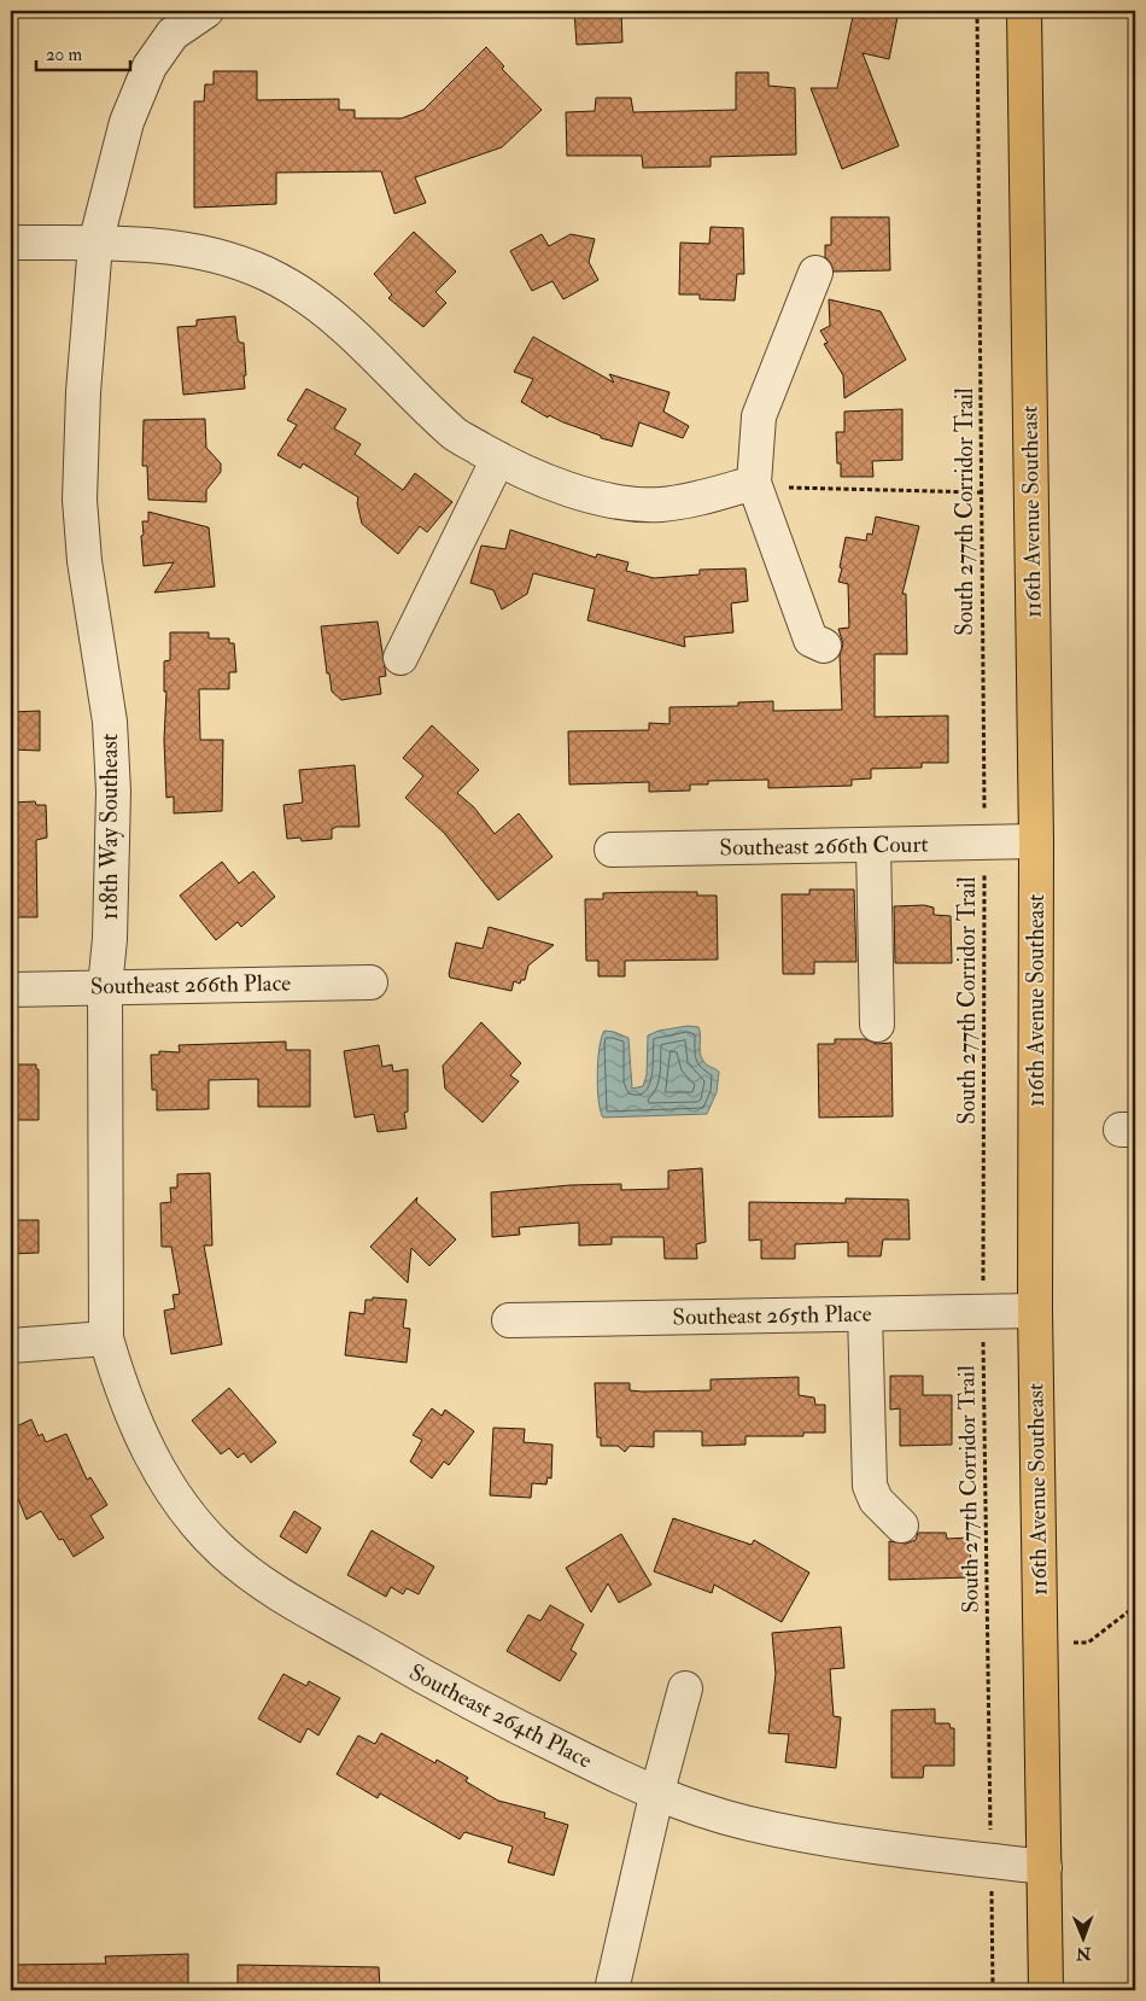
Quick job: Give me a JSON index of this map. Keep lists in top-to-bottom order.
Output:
{
  "streets": {
    "main road": ["116th Avenue Southeast"],
    "street": [
      "118th Way Southeast",
      "Southeast 266th Court",
      "Southeast 266th Place",
      "Southeast 265th Place",
      "Southeast 264th Place"
    ],
    "path": ["South 277th Corridor Trail"]
  },
  "crossings": [
    ["South 277th Corridor Trail", "Southeast 266th Court"],
    ["South 277th Corridor Trail", "Southeast 265th Place"],
    ["South 277th Corridor Trail", "Southeast 264th Place"],
    ["116th Avenue Southeast", "Southeast 266th Court"],
    ["116th Avenue Southeast", "Southeast 265th Place"],
    ["116th Avenue Southeast", "Southeast 264th Place"],
    ["118th Way Southeast", "Southeast 266th Place"],
    ["118th Way Southeast", "Southeast 264th Place"]
  ],
  "scale_bar": "20 m",
  "north": "bottom"
}
